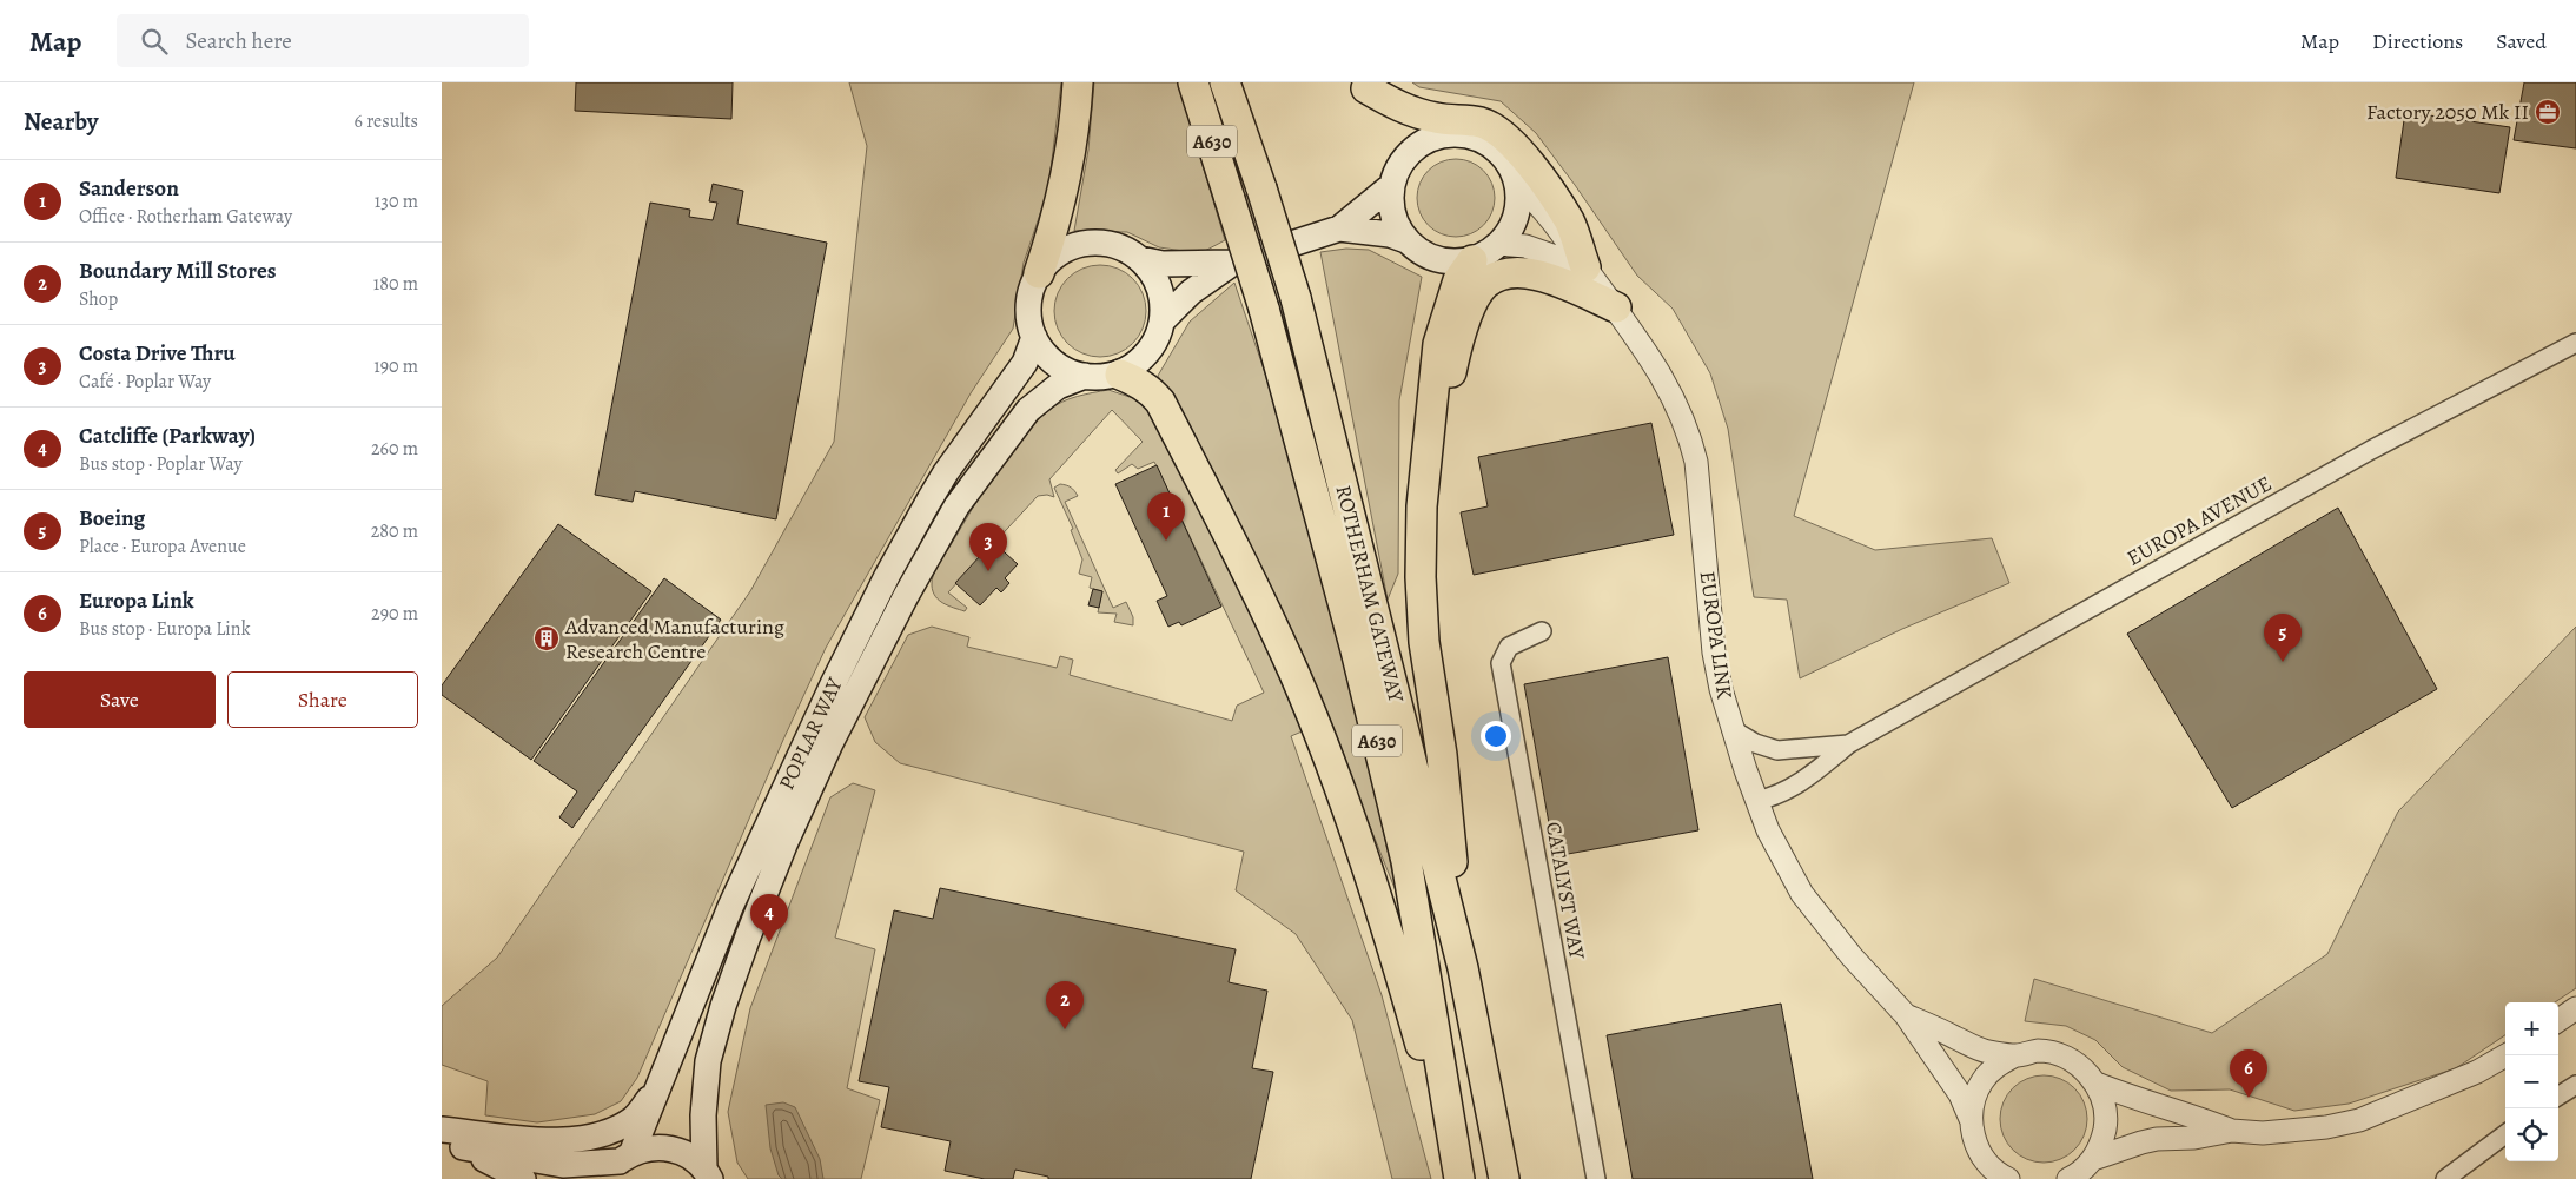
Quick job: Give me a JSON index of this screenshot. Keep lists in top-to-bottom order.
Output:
{
  "streets": {
    "highway": ["A630", "ROTHERHAM GATEWAY"],
    "main road": ["POPLAR WAY"],
    "street": ["EUROPA AVENUE", "EUROPA LINK", "CATALYST WAY"]
  },
  "crossings": [
    ["A630", "ROTHERHAM GATEWAY"],
    ["A630", "EUROPA LINK"],
    ["A630", "POPLAR WAY"],
    ["EUROPA AVENUE", "EUROPA LINK"]
  ],
  "places": {
    "office": ["Factory 2050 Mk II"],
    "building": ["Advanced Manufacturing Research Centre"]
  },
  "page": {
    "header": "Map",
    "search": "Search here",
    "nav": ["Map", "Directions", "Saved"],
    "heading": ["Nearby", "6 results"],
    "list": [
      {
        "mark": "1",
        "name": "Sanderson",
        "note": "Office · Rotherham Gateway",
        "value": "130 m"
      },
      {
        "mark": "2",
        "name": "Boundary Mill Stores",
        "note": "Shop",
        "value": "180 m"
      },
      {
        "mark": "3",
        "name": "Costa Drive Thru",
        "note": "Café · Poplar Way",
        "value": "190 m"
      },
      {
        "mark": "4",
        "name": "Catcliffe (Parkway)",
        "note": "Bus stop · Poplar Way",
        "value": "260 m"
      },
      {
        "mark": "5",
        "name": "Boeing",
        "note": "Place · Europa Avenue",
        "value": "280 m"
      },
      {
        "mark": "6",
        "name": "Europa Link",
        "note": "Bus stop · Europa Link",
        "value": "290 m"
      }
    ],
    "pins": [
      "1",
      "3",
      "5",
      "4",
      "2",
      "6"
    ],
    "buttons": ["Save", "Share"],
    "map_buttons": ["+", "−"]
  }
}
